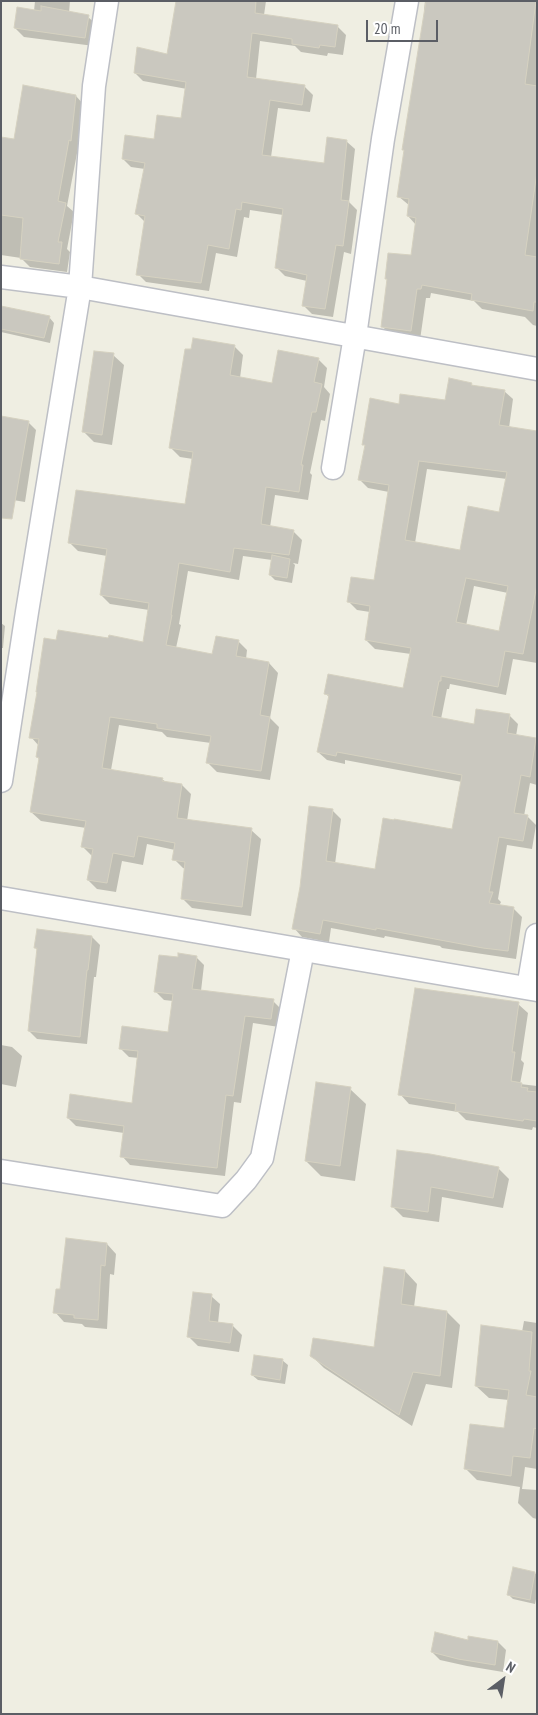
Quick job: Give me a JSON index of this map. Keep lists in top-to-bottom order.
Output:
{
  "scale_bar": "20 m",
  "north": "top right"
}
